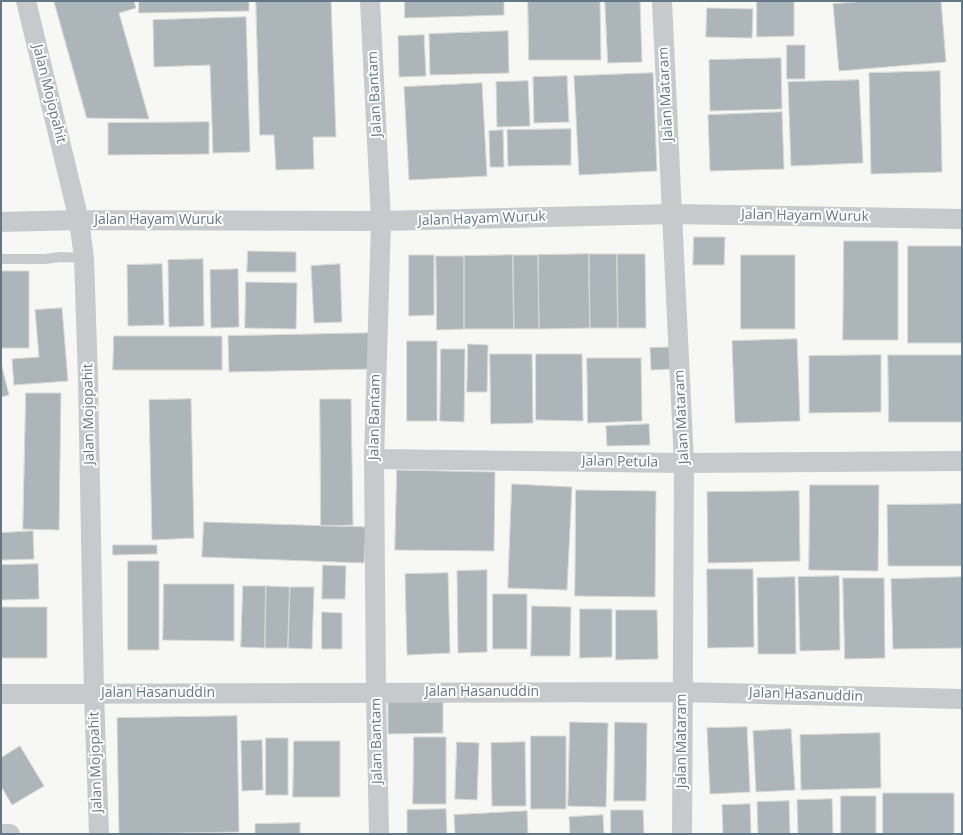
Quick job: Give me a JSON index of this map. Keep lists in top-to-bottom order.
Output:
{
  "streets": {
    "street": [
      "Jalan Mojopahit",
      "Jalan Bantam",
      "Jalan Mataram",
      "Jalan Hayam Wuruk",
      "Jalan Petula",
      "Jalan Hasanuddin"
    ]
  },
  "crossings": [
    ["Jalan Mojopahit", "Jalan Hayam Wuruk"],
    ["Jalan Mojopahit", "Jalan Hasanuddin"],
    ["Jalan Bantam", "Jalan Hayam Wuruk"],
    ["Jalan Bantam", "Jalan Petula"],
    ["Jalan Bantam", "Jalan Hasanuddin"],
    ["Jalan Mataram", "Jalan Hayam Wuruk"],
    ["Jalan Mataram", "Jalan Petula"],
    ["Jalan Mataram", "Jalan Hasanuddin"]
  ]
}
